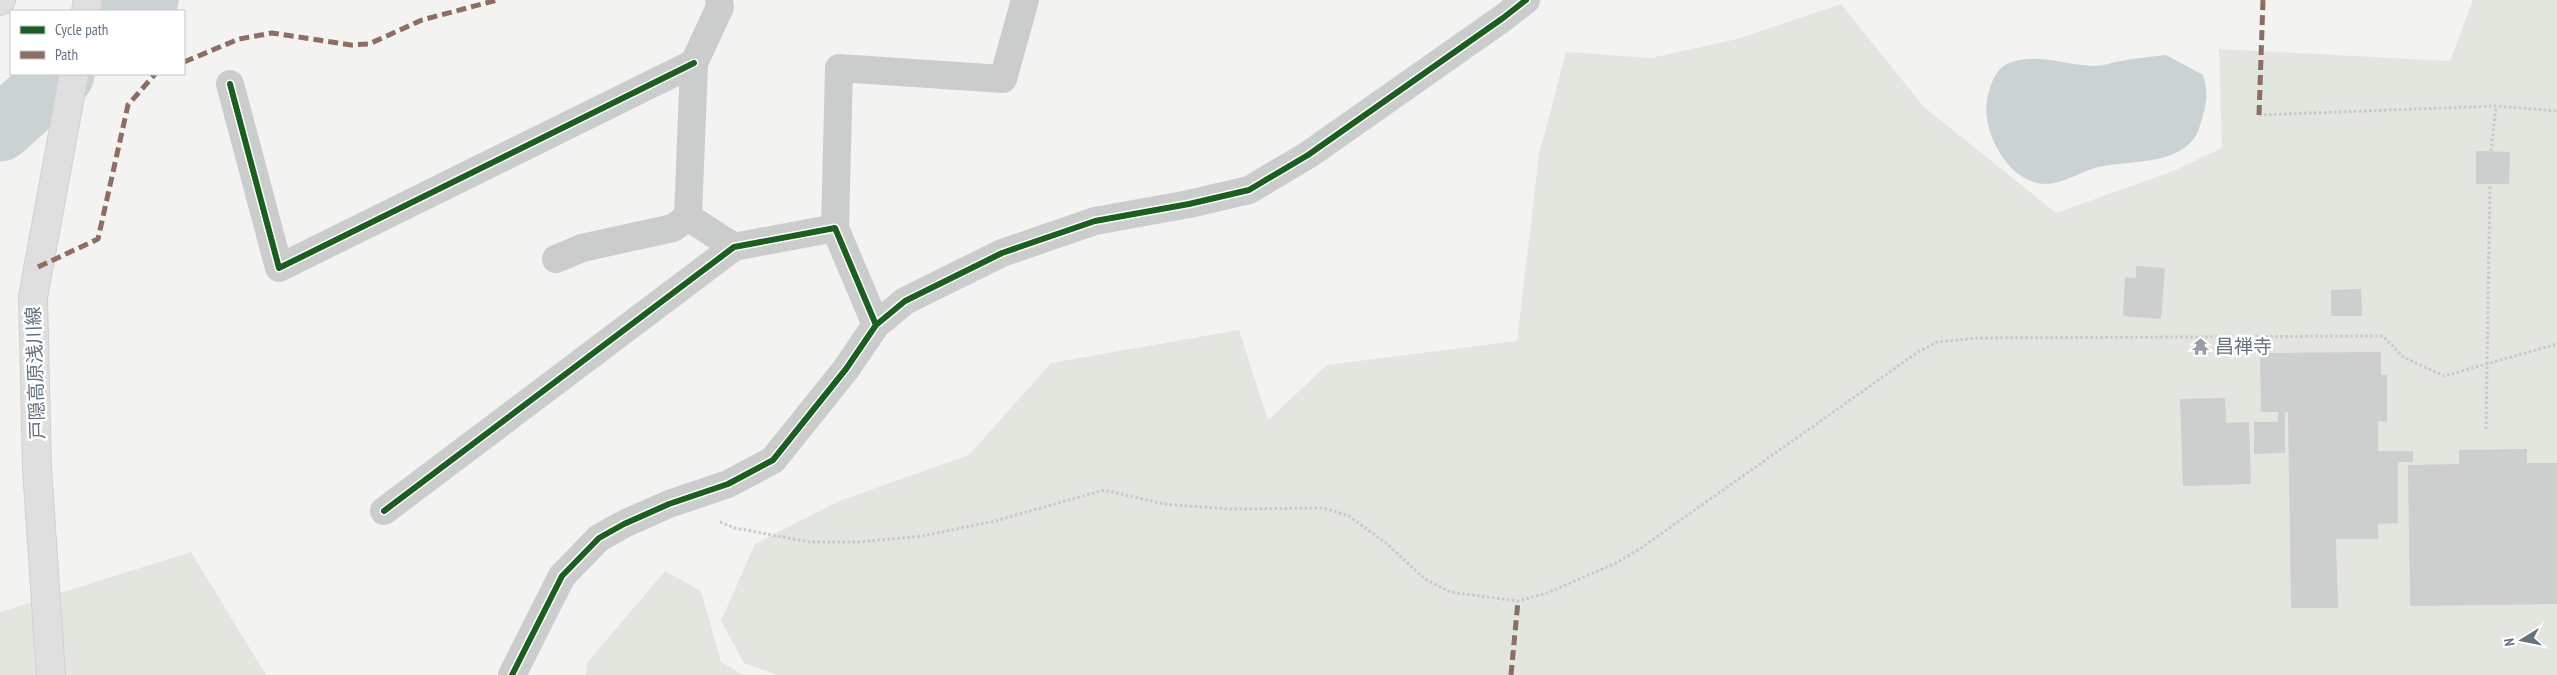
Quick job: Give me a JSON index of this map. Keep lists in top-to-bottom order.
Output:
{
  "streets": {
    "main road": ["戸隠高原浅川線"]
  },
  "places": {
    "temple": ["昌禅寺"]
  },
  "legend": ["Cycle path", "Path"],
  "north": "left"
}
